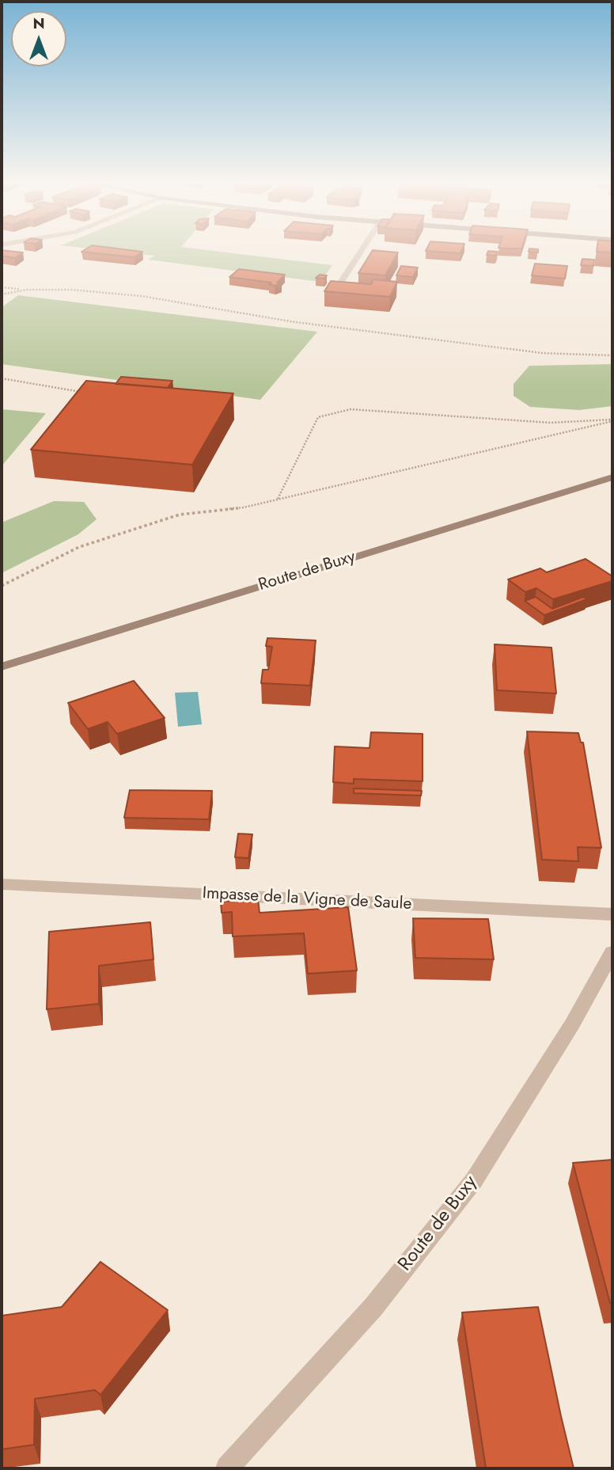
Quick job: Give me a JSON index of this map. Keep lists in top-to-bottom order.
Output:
{
  "streets": {
    "street": ["Route de Buxy", "Impasse de la Vigne de Saule"]
  },
  "north": "top"
}
